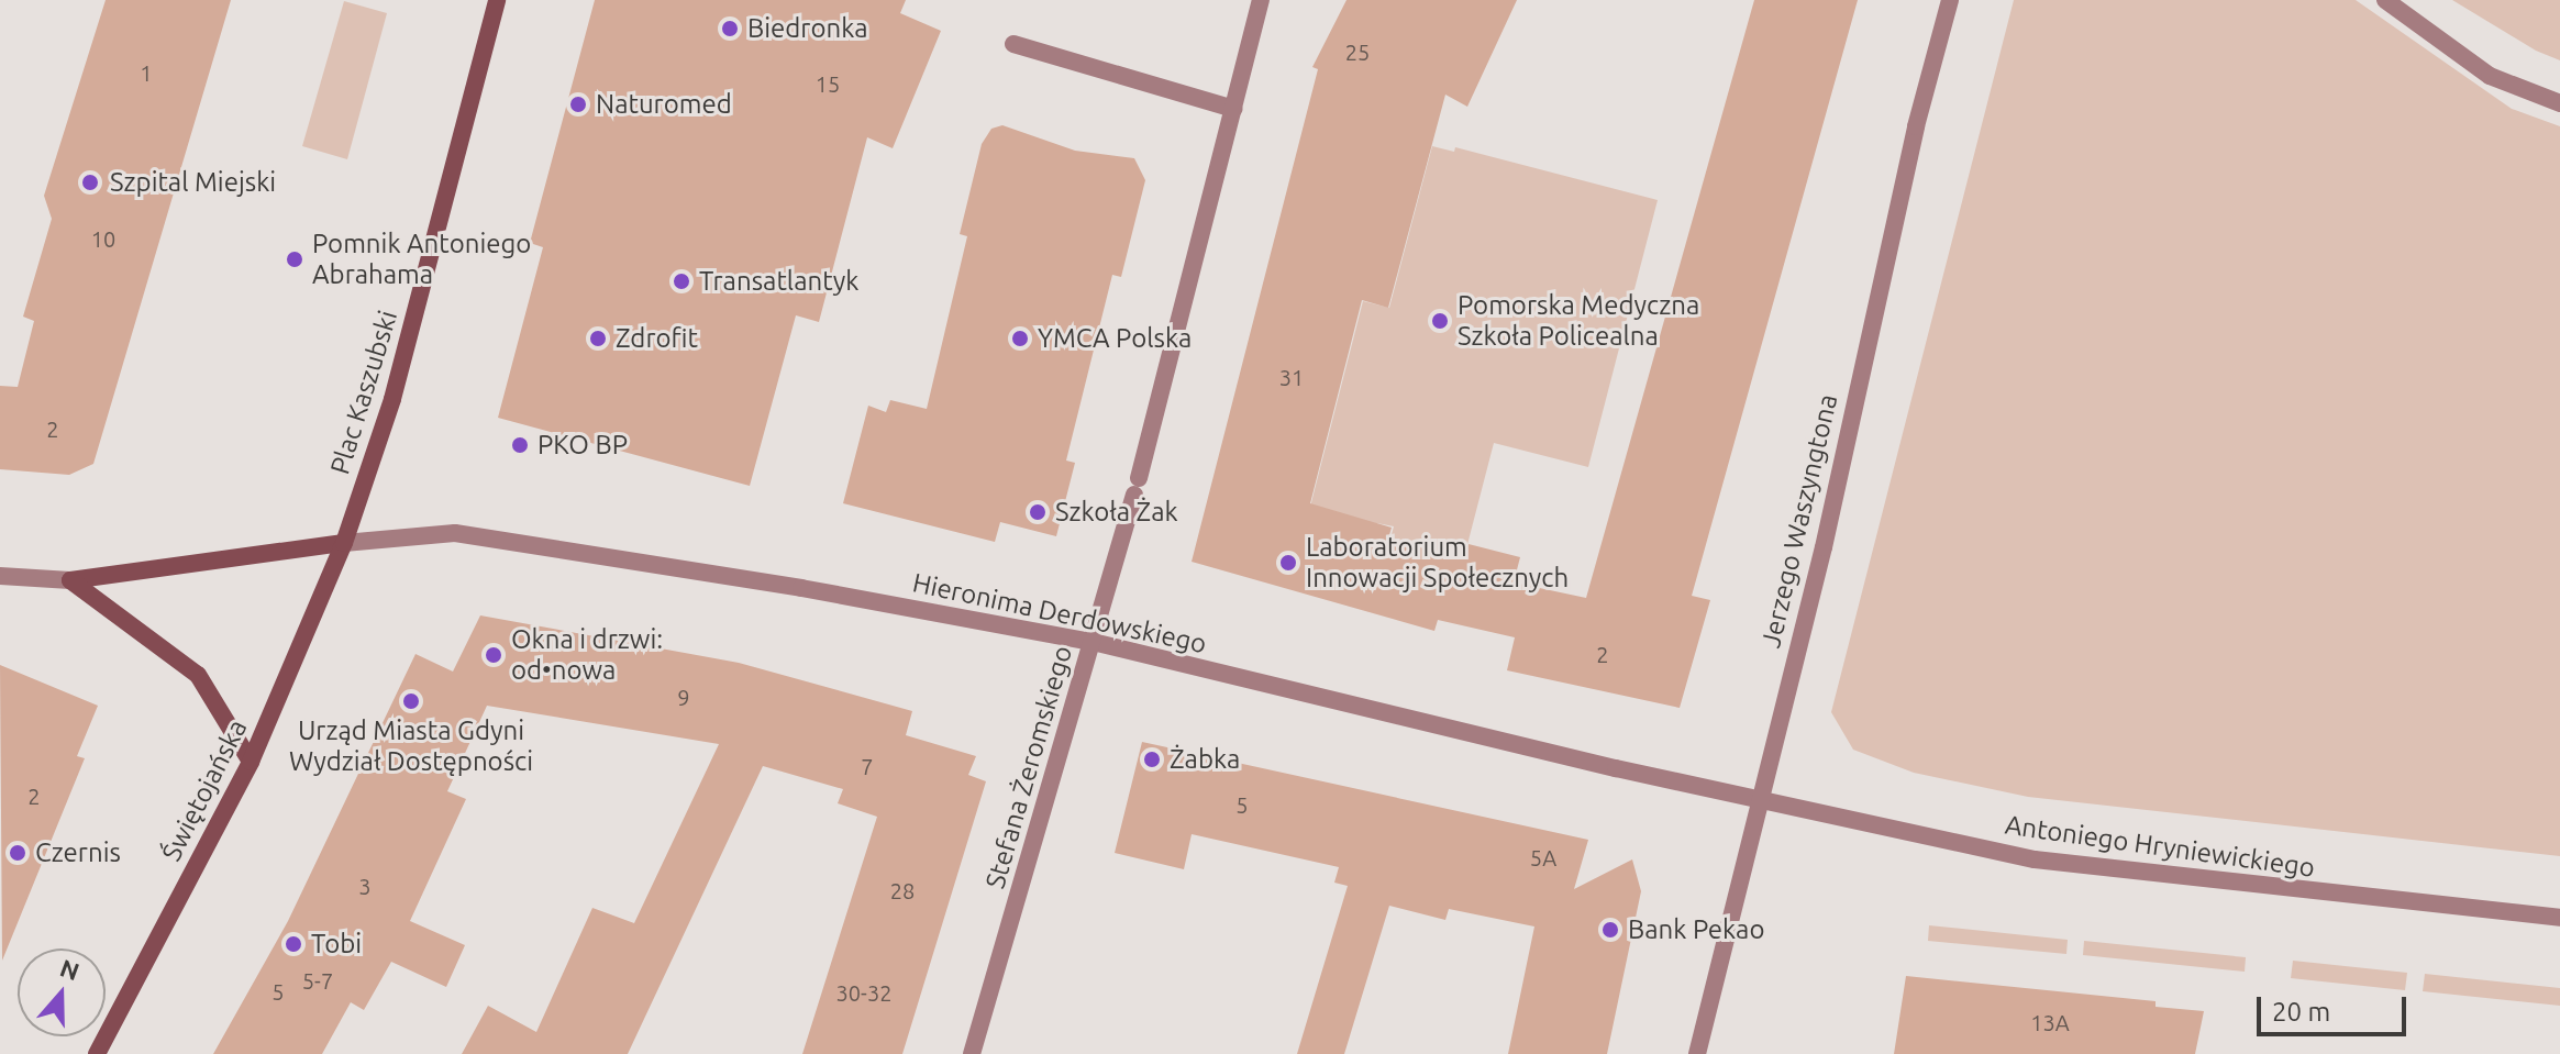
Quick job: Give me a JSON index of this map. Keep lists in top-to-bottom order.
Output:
{
  "streets": {
    "street": [
      "Plac Kaszubski",
      "Jerzego Waszyngtona",
      "Hieronima Derdowskiego",
      "Stefana Żeromskiego",
      "Świętojańska",
      "Antoniego Hryniewickiego"
    ]
  },
  "crossings": [
    ["Plac Kaszubski", "Hieronima Derdowskiego"],
    ["Plac Kaszubski", "Świętojańska"],
    ["Jerzego Waszyngtona", "Hieronima Derdowskiego"],
    ["Jerzego Waszyngtona", "Antoniego Hryniewickiego"],
    ["Hieronima Derdowskiego", "Stefana Żeromskiego"],
    ["Hieronima Derdowskiego", "Świętojańska"],
    ["Hieronima Derdowskiego", "Antoniego Hryniewickiego"]
  ],
  "places": [
    "Biedronka",
    "Naturomed",
    "Szpital Miejski",
    "Pomnik Antoniego Abrahama",
    "Transatlantyk",
    "Pomorska Medyczna Szkoła Policealna",
    "Zdrofit",
    "YMCA Polska",
    "PKO BP",
    "Szkoła Żak",
    "Laboratorium Innowacji Społecznych",
    "Okna i drzwi: od•nowa",
    "Urząd Miasta Gdyni Wydział Dostępności",
    "Żabka",
    "Czernis",
    "Bank Pekao",
    "Tobi"
  ],
  "house_numbers": [
    "25",
    "1",
    "15",
    "10",
    "31",
    "2",
    "2",
    "9",
    "7",
    "2",
    "5",
    "5A",
    "3",
    "28",
    "5-7",
    "5",
    "30-32",
    "13A"
  ],
  "scale_bar": "20 m",
  "north": "top"
}
